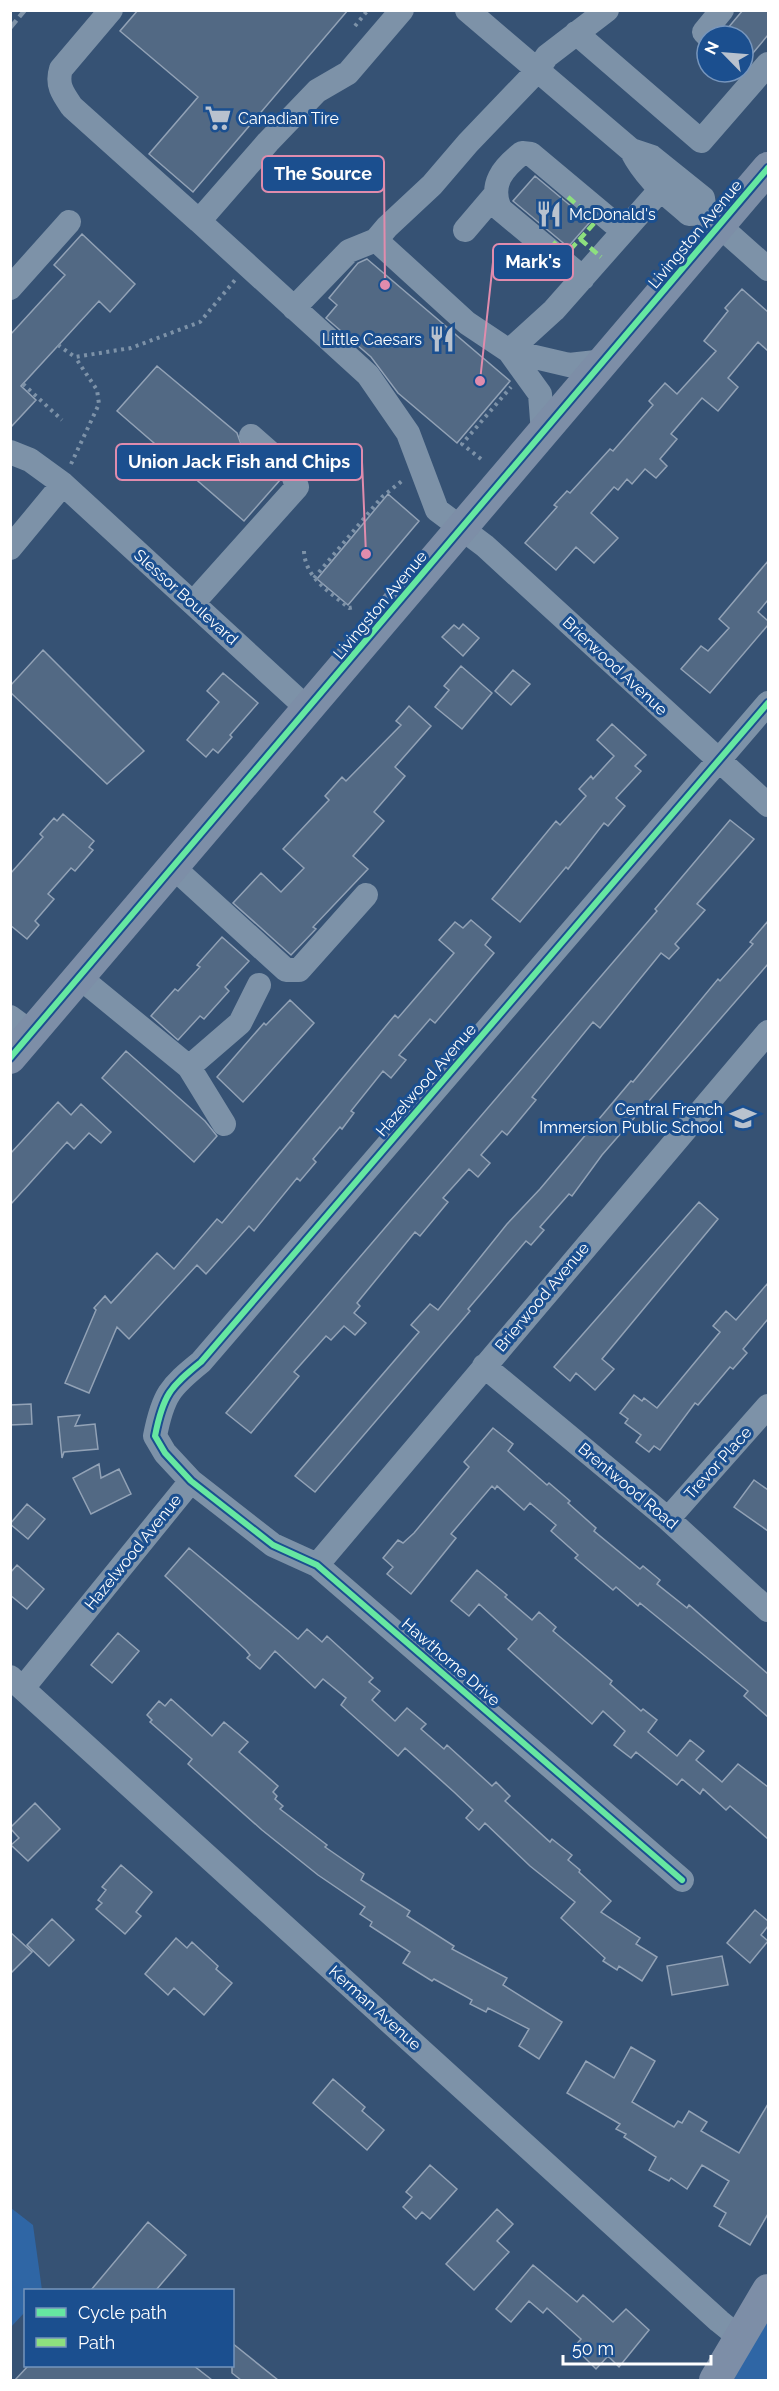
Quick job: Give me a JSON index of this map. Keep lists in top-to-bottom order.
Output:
{
  "streets": {
    "main road": ["Livingston Avenue"],
    "street": [
      "Slessor Boulevard",
      "Brierwood Avenue",
      "Hazelwood Avenue",
      "Trevor Place",
      "Brentwood Road",
      "Hawthorne Drive",
      "Kerman Avenue"
    ]
  },
  "crossings": [
    ["Livingston Avenue", "Slessor Boulevard"],
    ["Livingston Avenue", "Brierwood Avenue"],
    ["Brierwood Avenue", "Hazelwood Avenue"],
    ["Brierwood Avenue", "Brentwood Road"],
    ["Brierwood Avenue", "Hawthorne Drive"],
    ["Hazelwood Avenue", "Hawthorne Drive"],
    ["Hazelwood Avenue", "Kerman Avenue"],
    ["Trevor Place", "Brentwood Road"]
  ],
  "places": {
    "supermarket": ["Canadian Tire"],
    "restaurant": ["McDonald's", "Little Caesars"],
    "other": ["The Source", "Mark's", "Union Jack Fish and Chips"],
    "school or university": ["Central French Immersion Public School"]
  },
  "legend": ["Cycle path", "Path"],
  "scale_bar": "50 m",
  "north": "top left"
}
